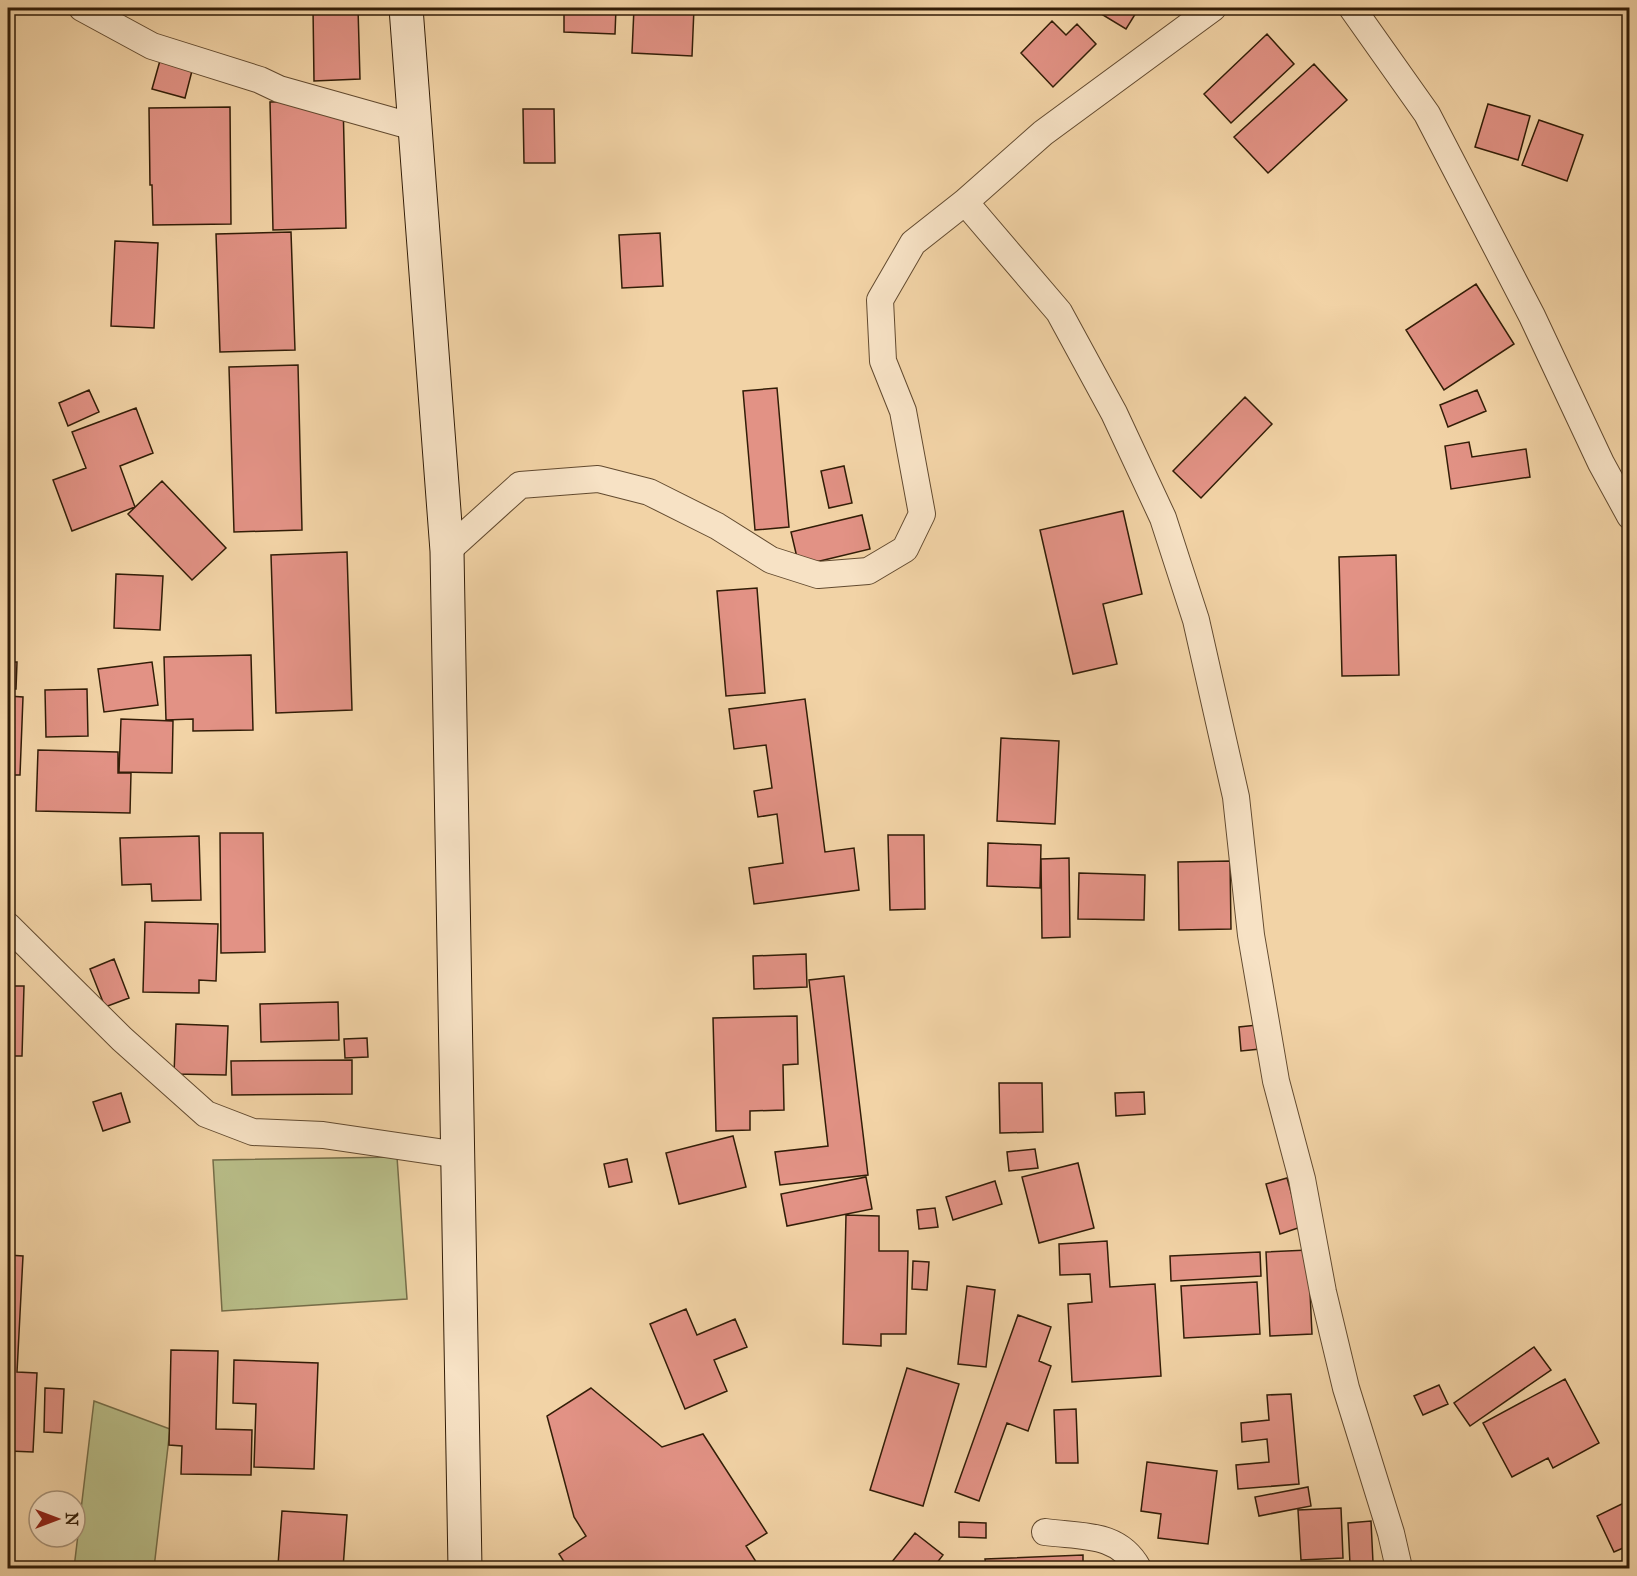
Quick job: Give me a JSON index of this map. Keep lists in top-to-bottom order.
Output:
{
  "north": "right"
}
